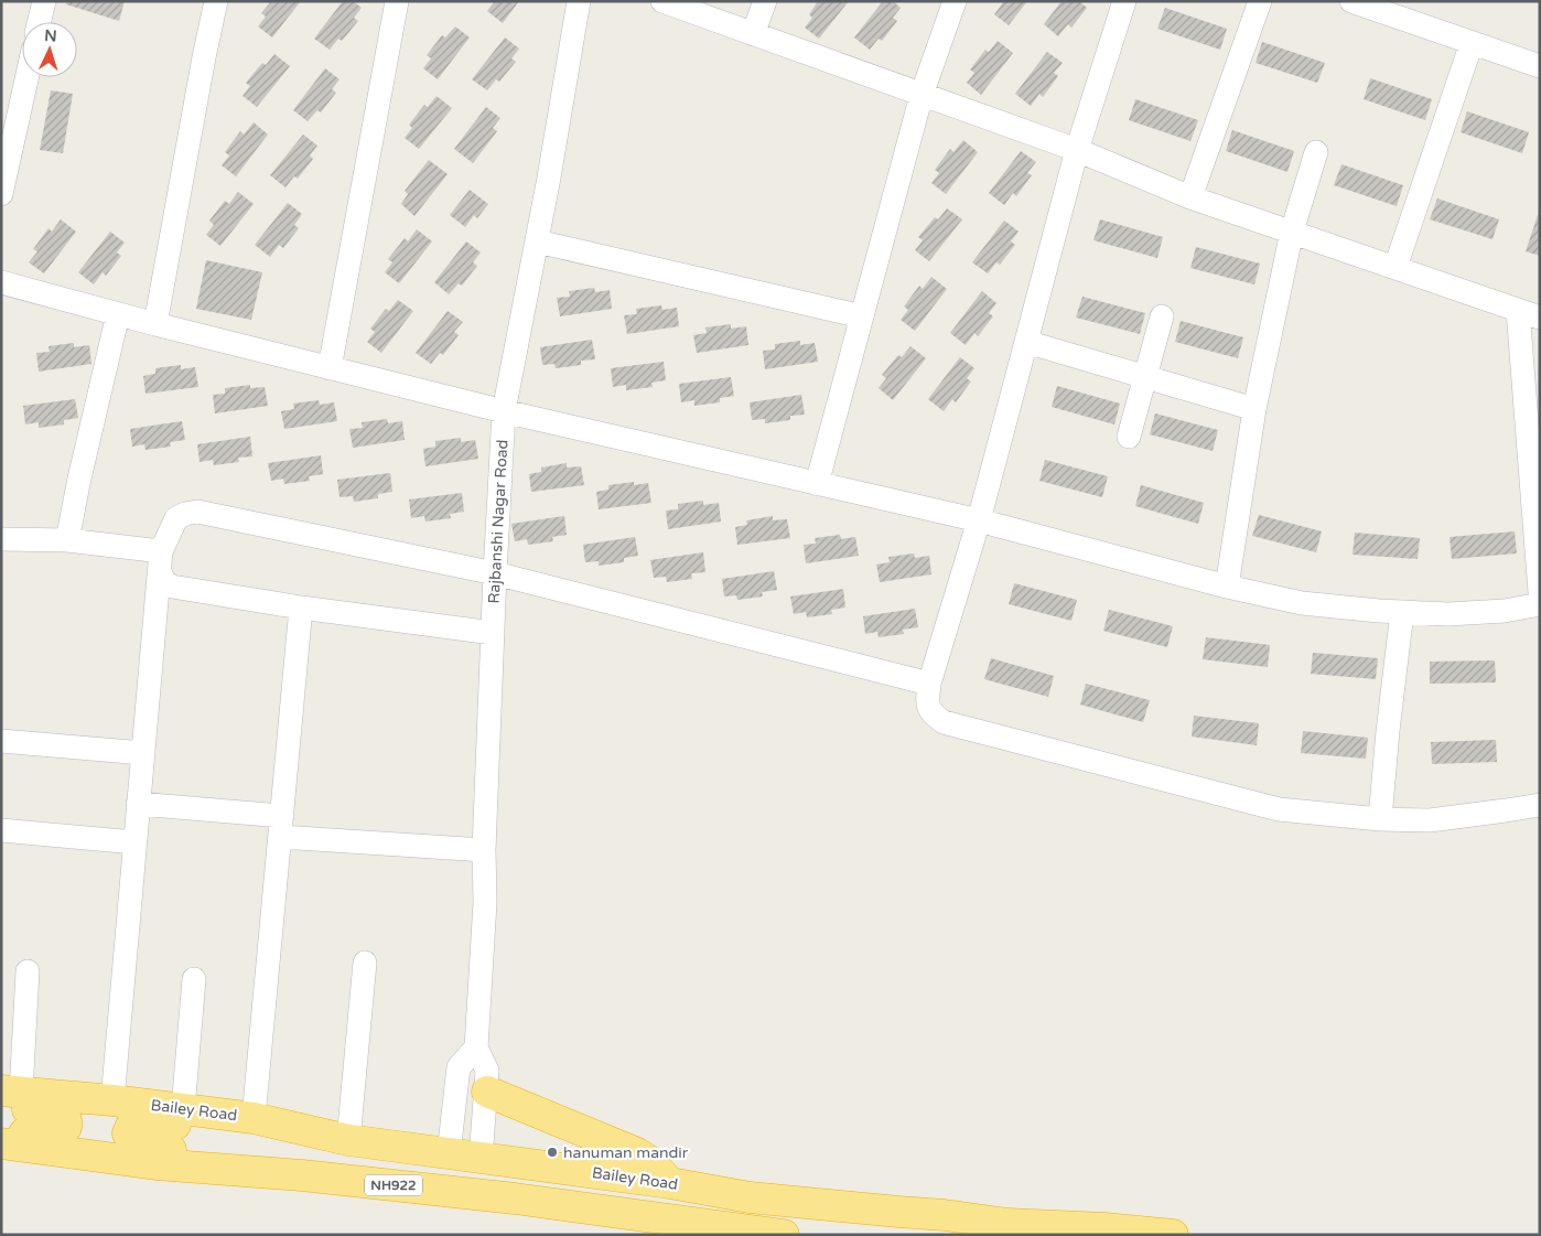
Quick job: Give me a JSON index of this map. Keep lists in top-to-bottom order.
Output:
{
  "streets": {
    "highway": ["Bailey Road", "NH922"],
    "street": ["Rajbanshi Nagar Road"]
  },
  "crossings": [
    ["Rajbanshi Nagar Road", "Bailey Road"]
  ],
  "places": ["hanuman mandir"],
  "north": "top"
}
